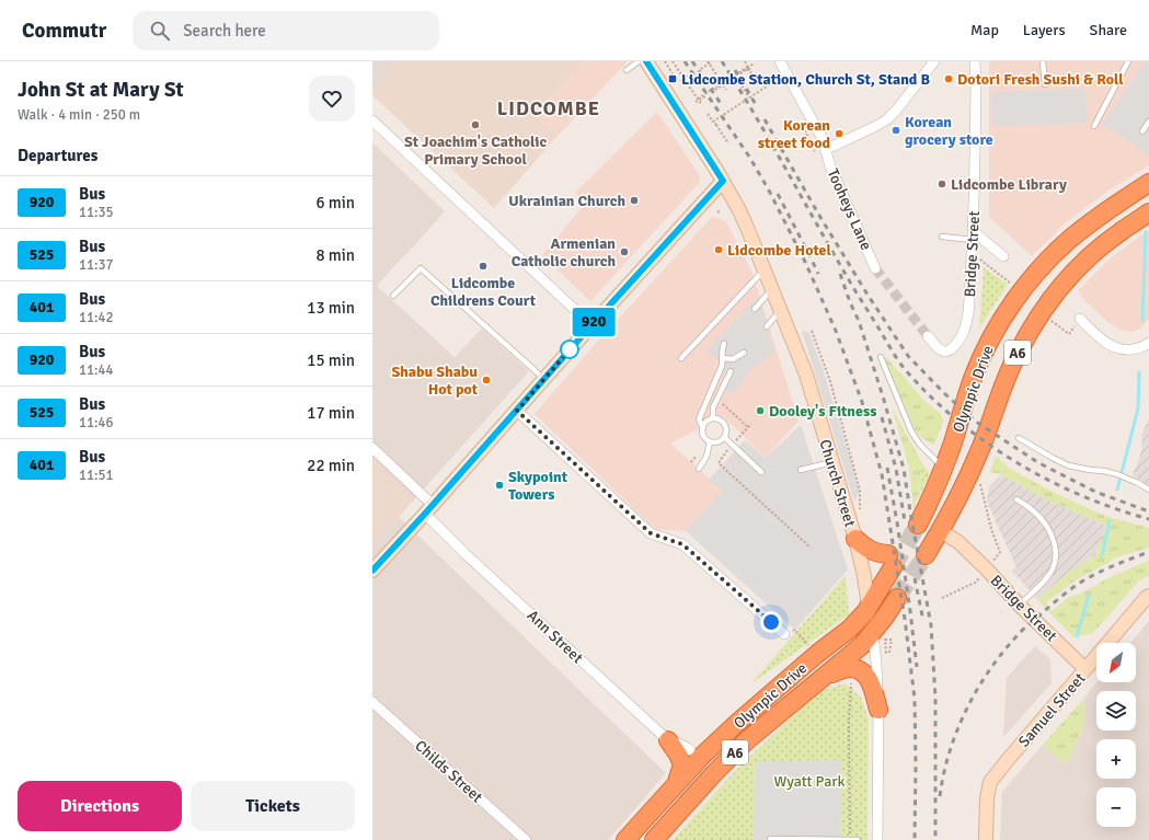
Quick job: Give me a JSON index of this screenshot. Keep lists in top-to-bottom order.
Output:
{
  "streets": {
    "highway": ["A6", "Olympic Drive", "Church Street"],
    "street": [
      "Tooheys Lane",
      "Bridge Street",
      "Ann Street",
      "Samuel Street",
      "Childs Street"
    ]
  },
  "crossings": [
    ["Bridge Street", "Olympic Drive"],
    ["Bridge Street", "Samuel Street"],
    ["Olympic Drive", "Church Street"]
  ],
  "districts": ["LIDCOMBE"],
  "parks": ["Wyatt Park"],
  "places": {
    "transit": ["Lidcombe Station, Church St, Stand B"],
    "other": [
      "Dotori Fresh Sushi & Roll",
      "St Joachim's Catholic Primary School",
      "Korean grocery store",
      "Korean street food",
      "Lidcombe Library",
      "Ukrainian Church",
      "Lidcombe Hotel",
      "Armenian Catholic church",
      "Lidcombe Childrens Court",
      "Shabu Shabu Hot pot",
      "Dooley's Fitness",
      "Skypoint Towers"
    ]
  },
  "lines": ["bus line 920"],
  "north": "bottom left",
  "page": {
    "header": "Commutr",
    "search": "Search here",
    "nav": ["Map", "Layers", "Share"],
    "heading": [
      ["John St at Mary St", "Walk · 4 min · 250 m"],
      "Departures"
    ],
    "on_map": "920",
    "list": [
      {
        "mark": "920",
        "name": "Bus",
        "note": "11:35",
        "value": "6 min"
      },
      {
        "mark": "525",
        "name": "Bus",
        "note": "11:37",
        "value": "8 min"
      },
      {
        "mark": "401",
        "name": "Bus",
        "note": "11:42",
        "value": "13 min"
      },
      {
        "mark": "920",
        "name": "Bus",
        "note": "11:44",
        "value": "15 min"
      },
      {
        "mark": "525",
        "name": "Bus",
        "note": "11:46",
        "value": "17 min"
      },
      {
        "mark": "401",
        "name": "Bus",
        "note": "11:51",
        "value": "22 min"
      }
    ],
    "map_buttons": ["+", "−"],
    "buttons": ["Directions", "Tickets"]
  }
}
